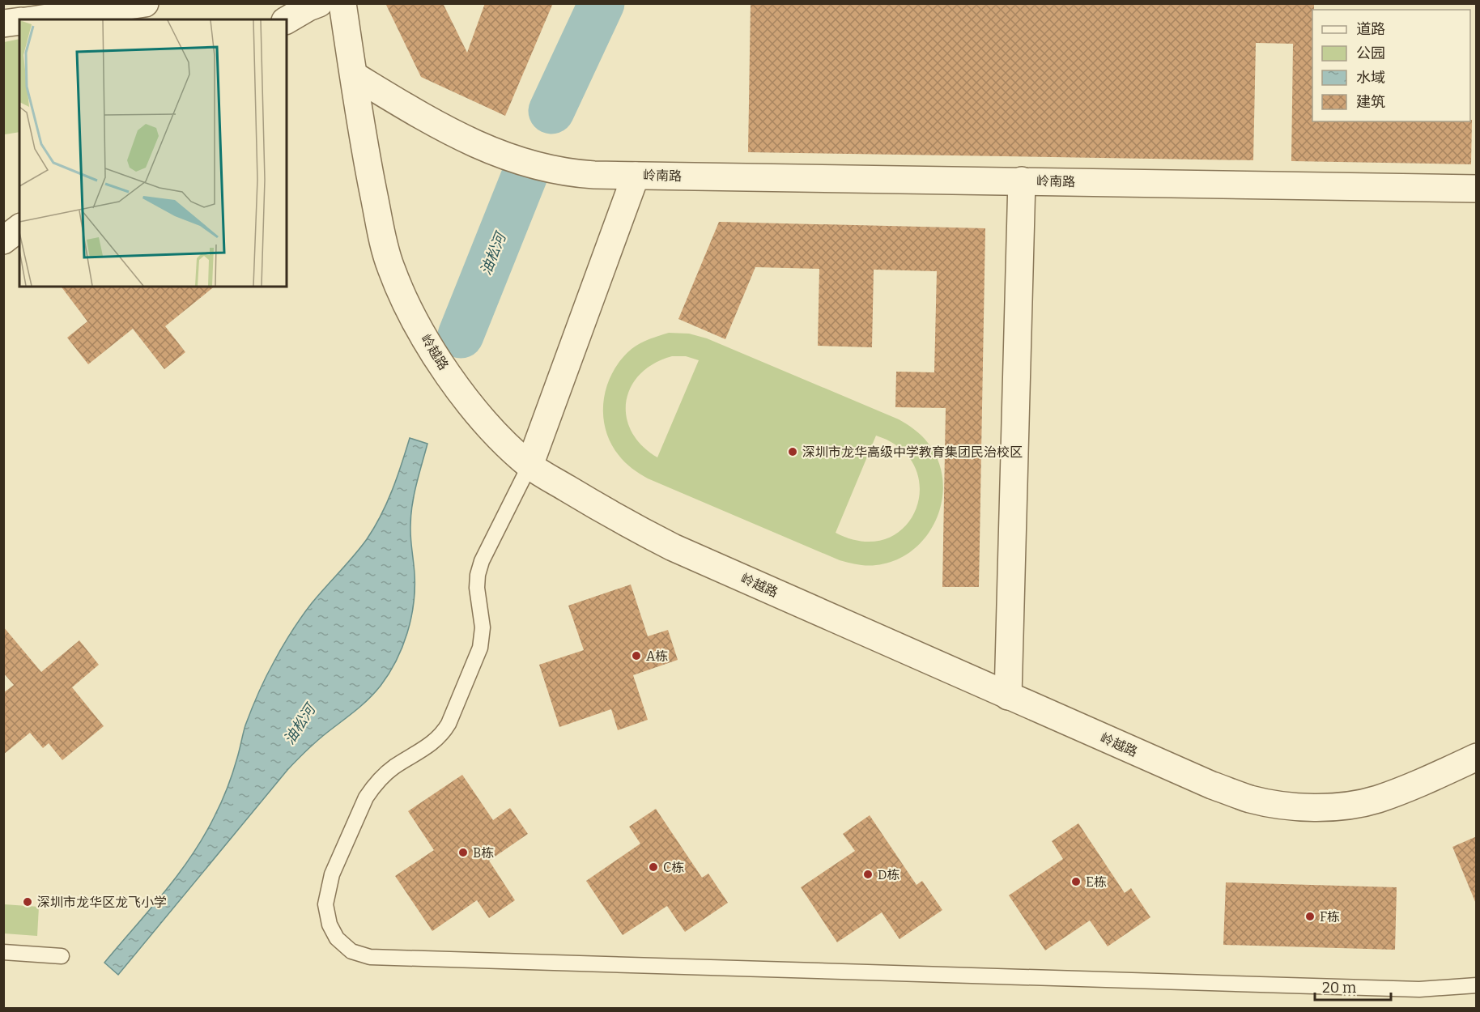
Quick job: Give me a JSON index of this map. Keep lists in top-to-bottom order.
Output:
{
  "streets": {
    "street": ["岭南路", "岭越路"]
  },
  "crossings": [
    ["岭南路", "岭越路"]
  ],
  "water": ["油松河"],
  "places": [
    "深圳市龙华高级中学教育集团民治校区",
    "A栋",
    "B栋",
    "C栋",
    "D栋",
    "E栋",
    "深圳市龙华区龙飞小学",
    "F栋"
  ],
  "legend": [
    "道路",
    "公园",
    "水域",
    "建筑"
  ],
  "scale_bar": "20 m"
}
